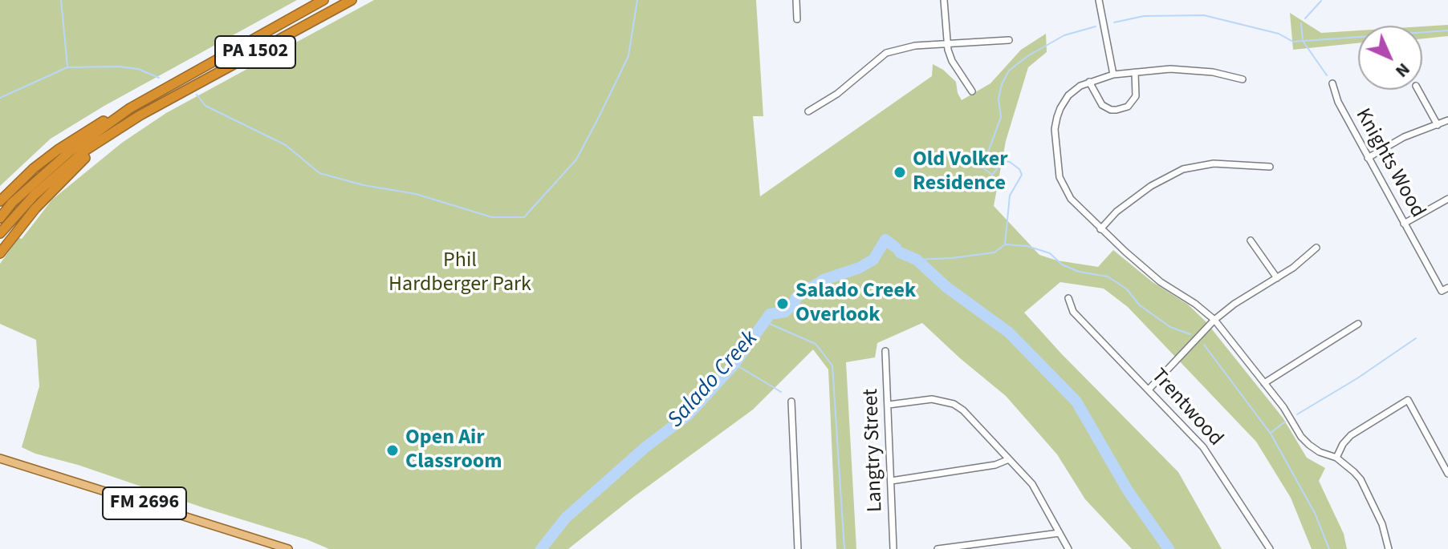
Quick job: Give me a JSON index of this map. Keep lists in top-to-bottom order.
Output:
{
  "streets": {
    "highway": ["PA 1502"],
    "main road": ["FM 2696"],
    "street": ["Knights Wood", "Trentwood", "Langtry Street"]
  },
  "water": ["Salado Creek"],
  "parks": ["Phil Hardberger Park"],
  "places": ["Old Volker Residence", "Salado Creek Overlook", "Open Air Classroom"],
  "north": "bottom right"
}
